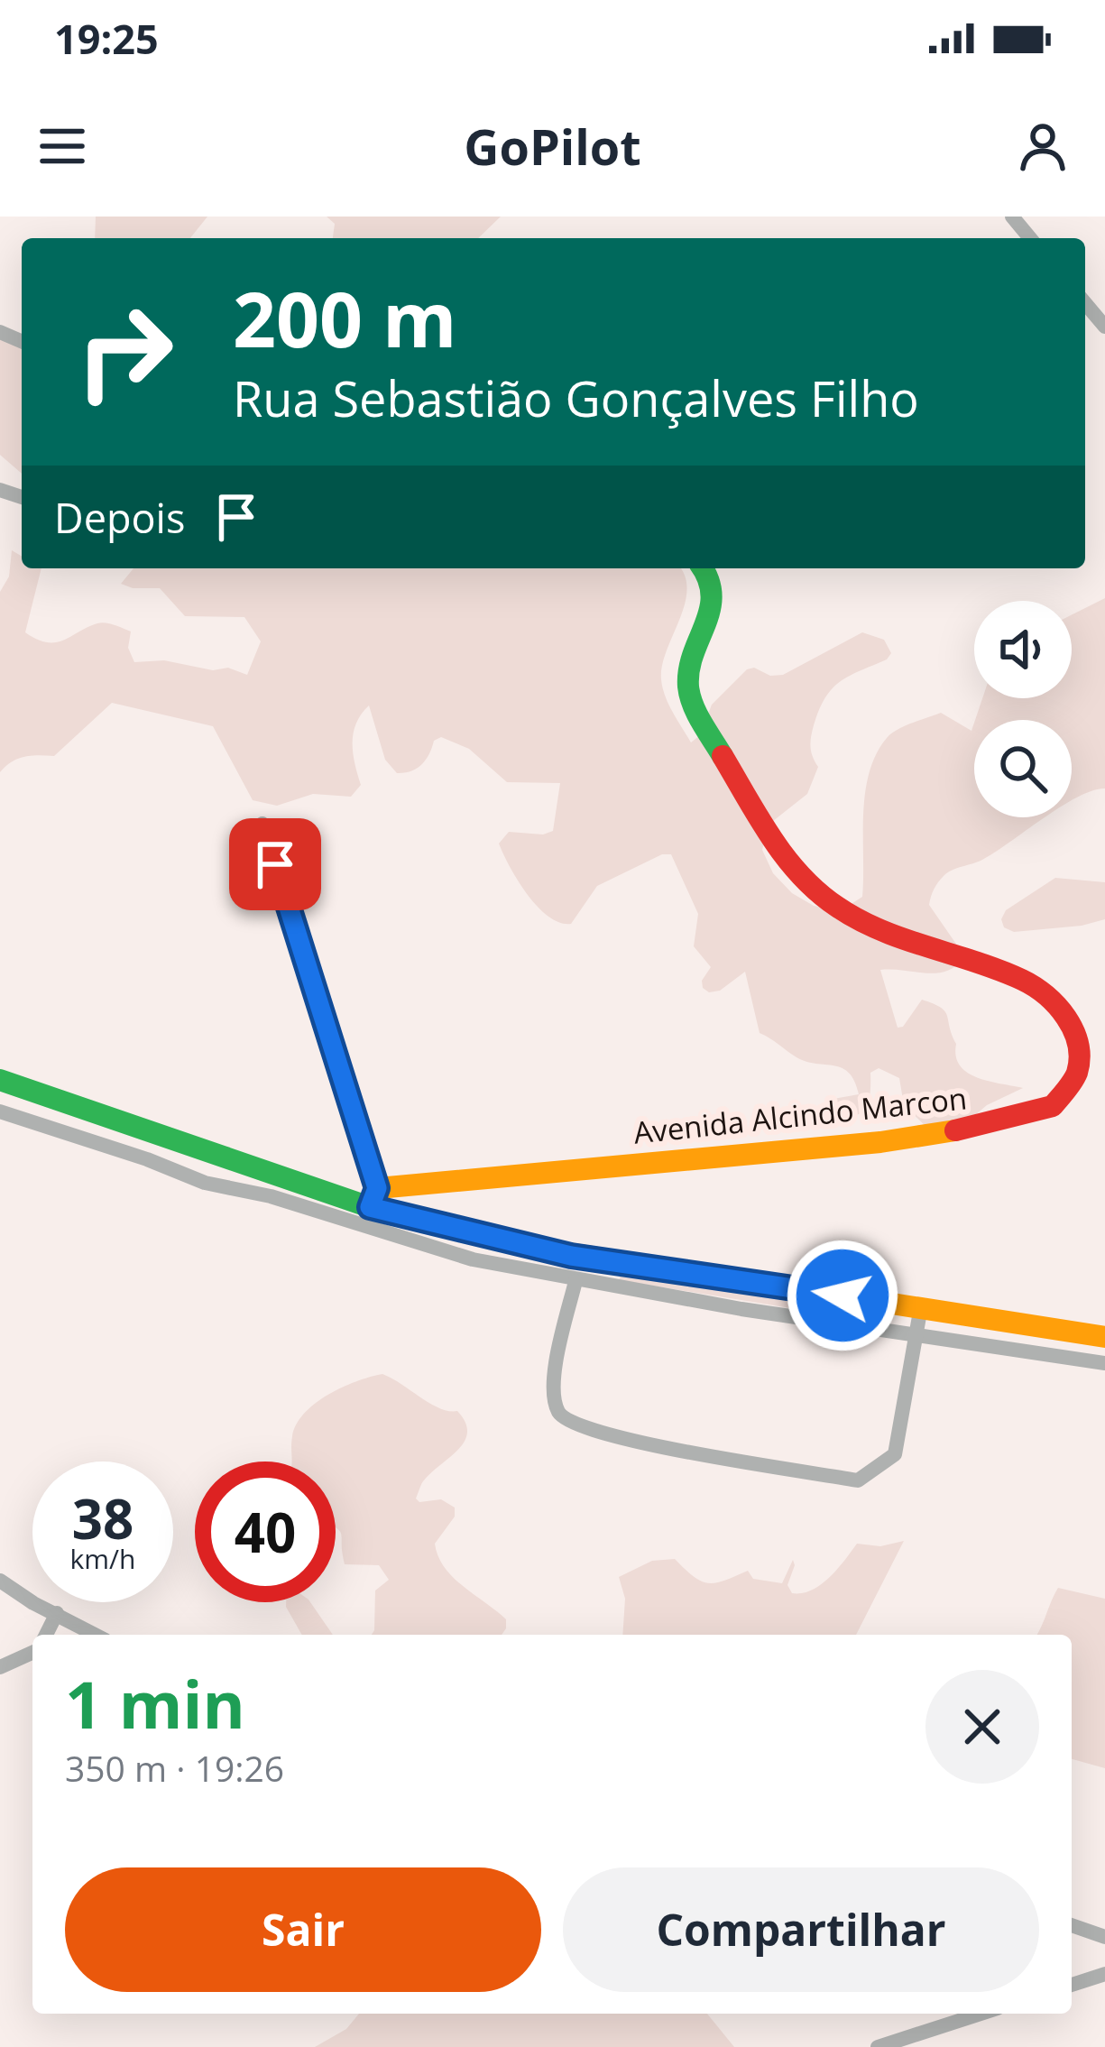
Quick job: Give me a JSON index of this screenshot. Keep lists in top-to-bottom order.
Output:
{
  "streets": {
    "street": ["Avenida Alcindo Marcon"]
  },
  "page": {
    "status": "19:25",
    "header": "GoPilot",
    "turn": ["200 m", "Rua Sebastião Gonçalves Filho"],
    "then": "Depois",
    "speed": "38 km/h",
    "limit": "40",
    "heading": ["1 min", "350 m · 19:26"],
    "buttons": ["Sair", "Compartilhar"]
  }
}
